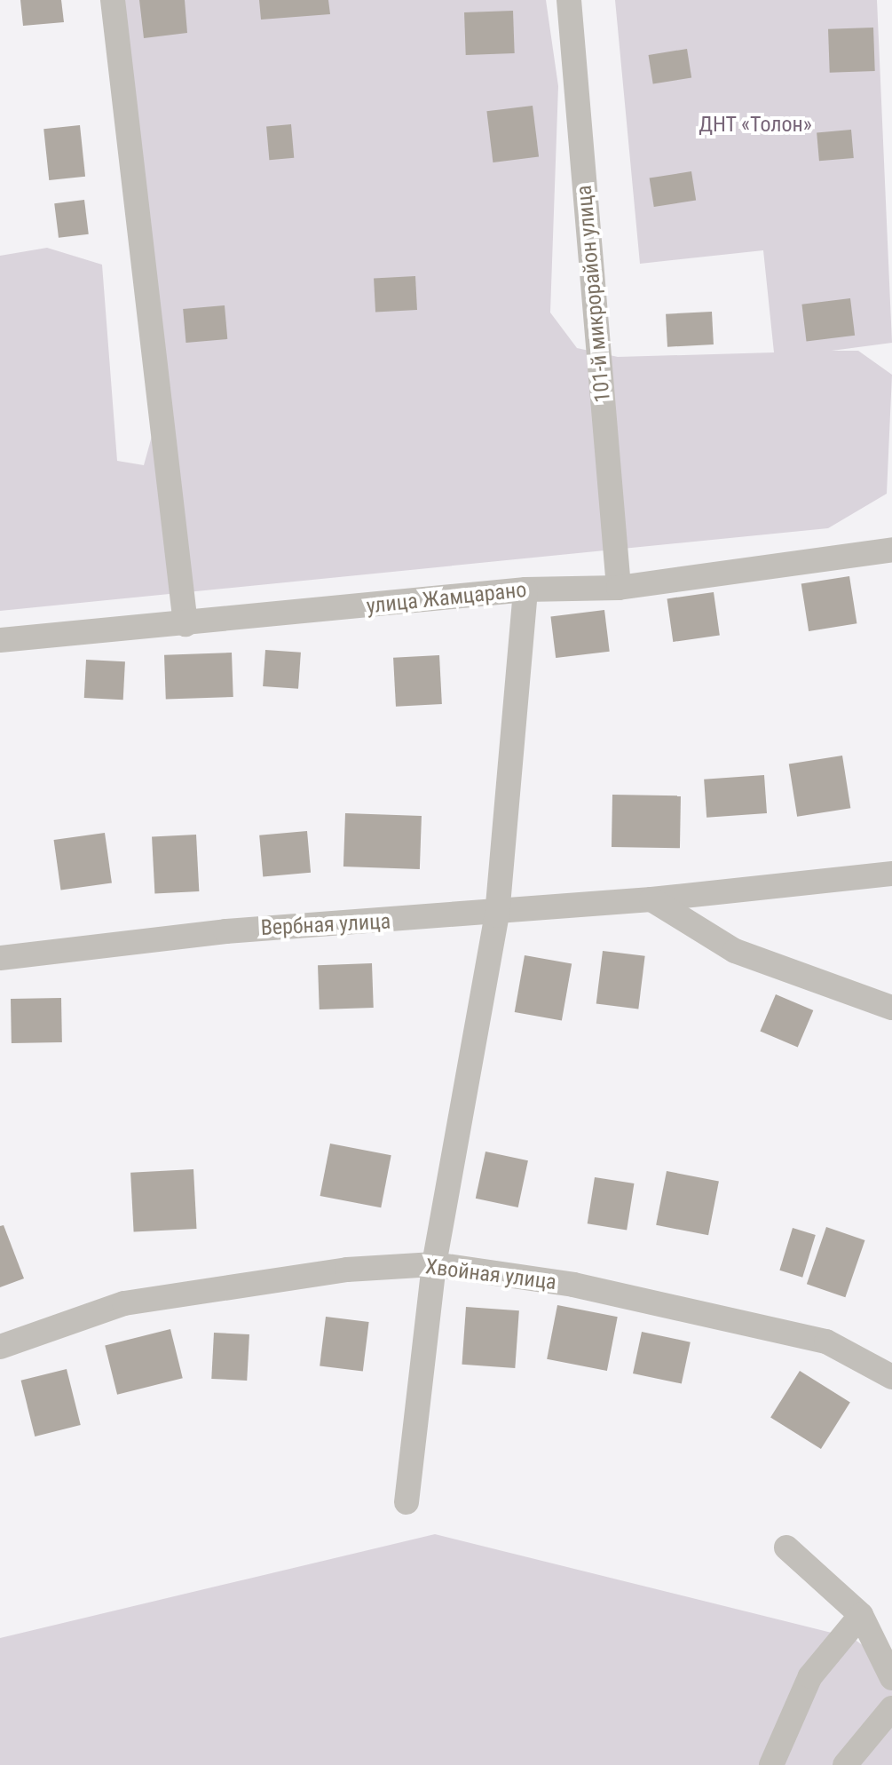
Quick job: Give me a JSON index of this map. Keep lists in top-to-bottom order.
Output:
{
  "streets": {
    "street": [
      "101-й микрорайон улица",
      "улица Жамцарано",
      "Вербная улица",
      "Хвойная улица"
    ]
  },
  "crossings": [
    ["101-й микрорайон улица", "улица Жамцарано"]
  ],
  "parks": ["ДНТ «Толон»"]
}
